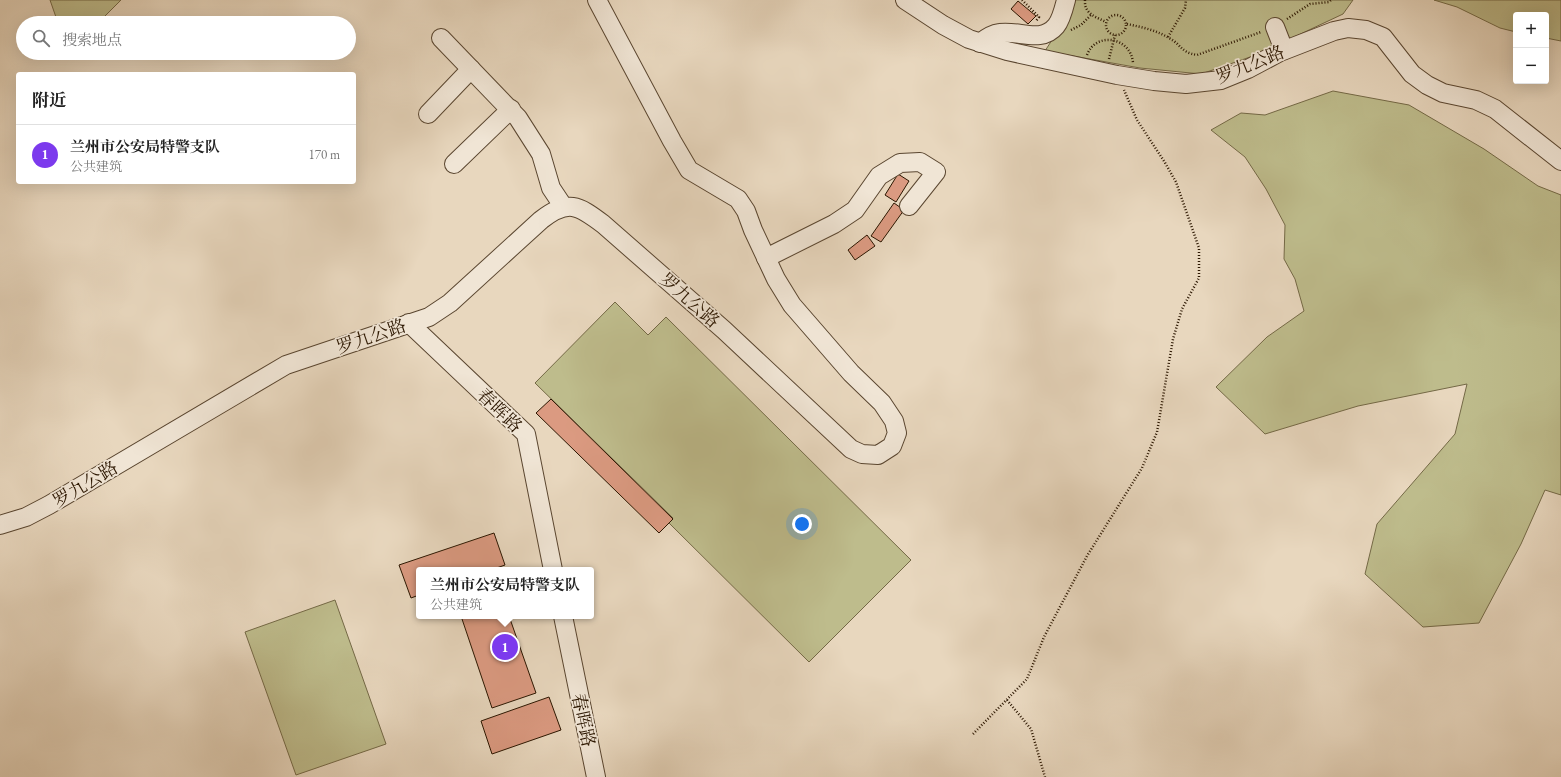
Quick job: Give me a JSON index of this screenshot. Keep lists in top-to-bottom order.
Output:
{
  "streets": {
    "street": ["罗九公路", "春晖路"]
  },
  "crossings": [
    ["罗九公路", "春晖路"]
  ],
  "page": {
    "map_buttons": ["+", "−"],
    "search": "搜索地点",
    "heading": "附近",
    "list": [
      {
        "mark": "1",
        "name": "兰州市公安局特警支队",
        "note": "公共建筑",
        "value": "170 m"
      }
    ],
    "popup": ["兰州市公安局特警支队", "公共建筑"],
    "pins": "1"
  }
}
